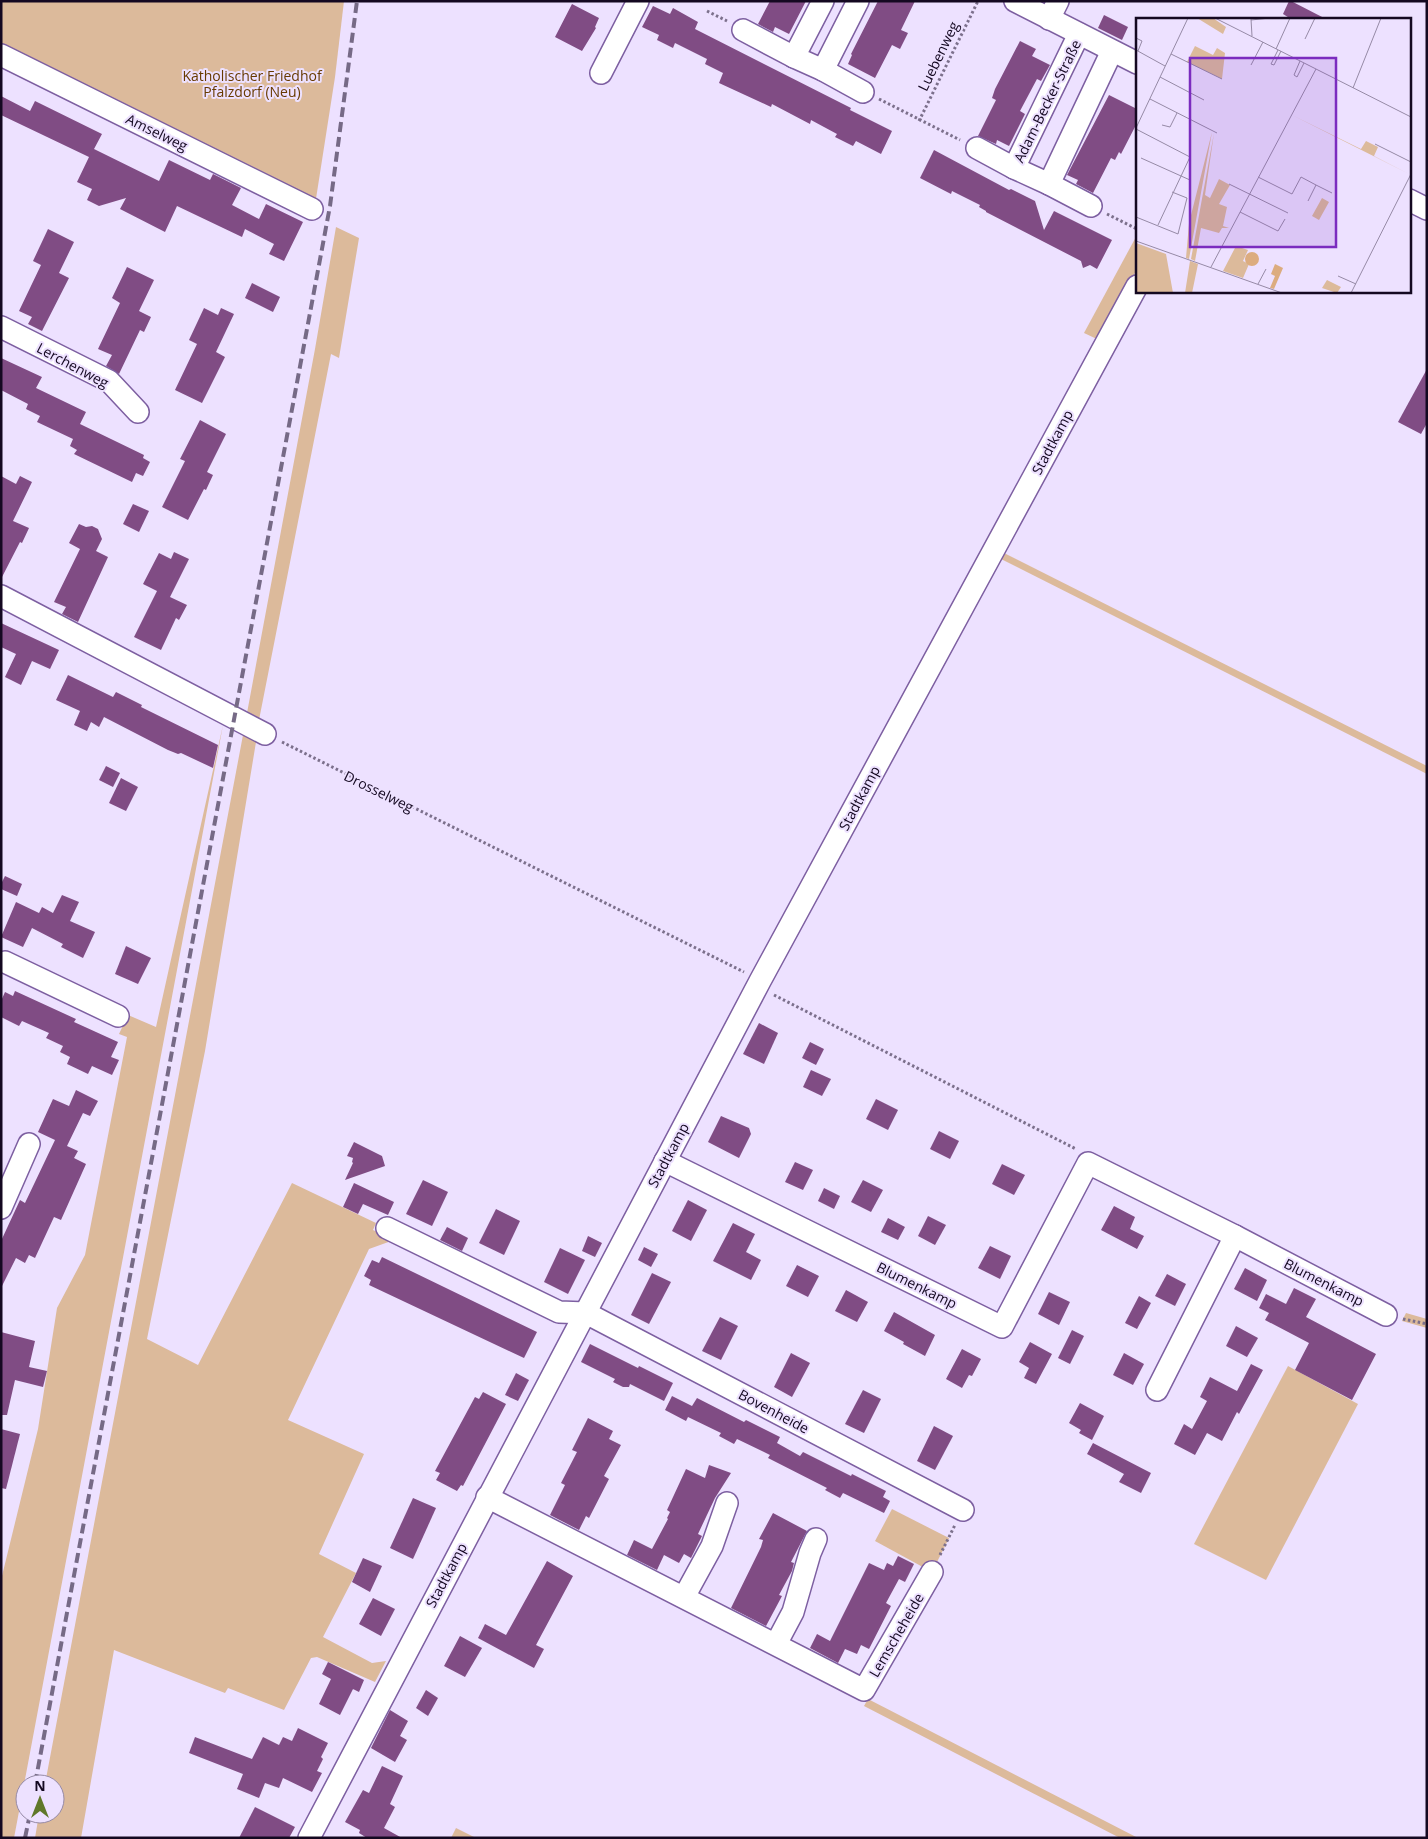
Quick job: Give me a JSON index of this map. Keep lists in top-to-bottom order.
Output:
{
  "streets": {
    "street": [
      "Adam-Becker-Straße",
      "Amselweg",
      "Lerchenweg",
      "Stadtkamp",
      "Blumenkamp",
      "Bovenheide",
      "Lemscheheide"
    ],
    "path": ["Luebenweg", "Drosselweg"]
  },
  "crossings": [
    ["Stadtkamp", "Drosselweg"],
    ["Stadtkamp", "Blumenkamp"],
    ["Stadtkamp", "Bovenheide"],
    ["Stadtkamp", "Lemscheheide"]
  ],
  "parks": ["Katholischer Friedhof Pfalzdorf (Neu)"],
  "north": "top"
}
